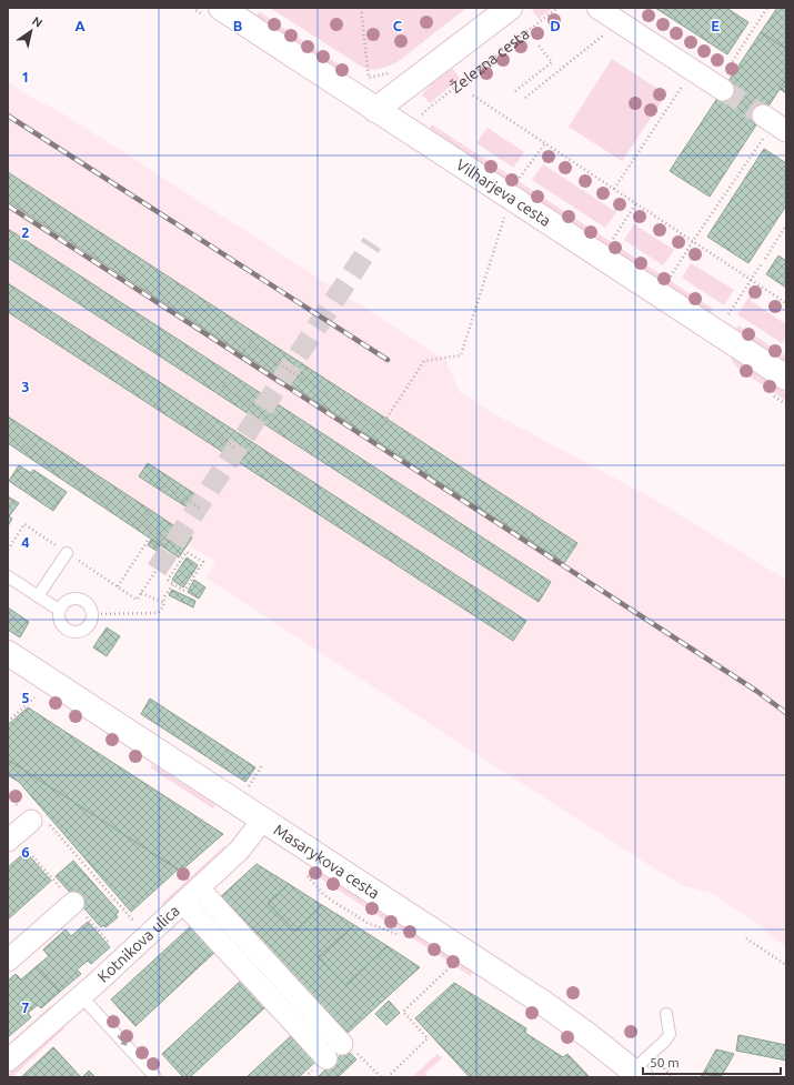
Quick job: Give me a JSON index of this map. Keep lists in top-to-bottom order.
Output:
{
  "streets": {
    "main road": ["Železna cesta", "Vilharjeva cesta", "Masarykova cesta"],
    "street": ["Kotnikova ulica"]
  },
  "crossings": [
    ["Železna cesta", "Vilharjeva cesta"],
    ["Masarykova cesta", "Kotnikova ulica"]
  ],
  "scale_bar": "50 m",
  "north": "top right",
  "grid": {
    "columns": [
      "A",
      "B",
      "C",
      "D",
      "E"
    ],
    "rows": [
      "1",
      "2",
      "3",
      "4",
      "5",
      "6",
      "7"
    ]
  }
}
